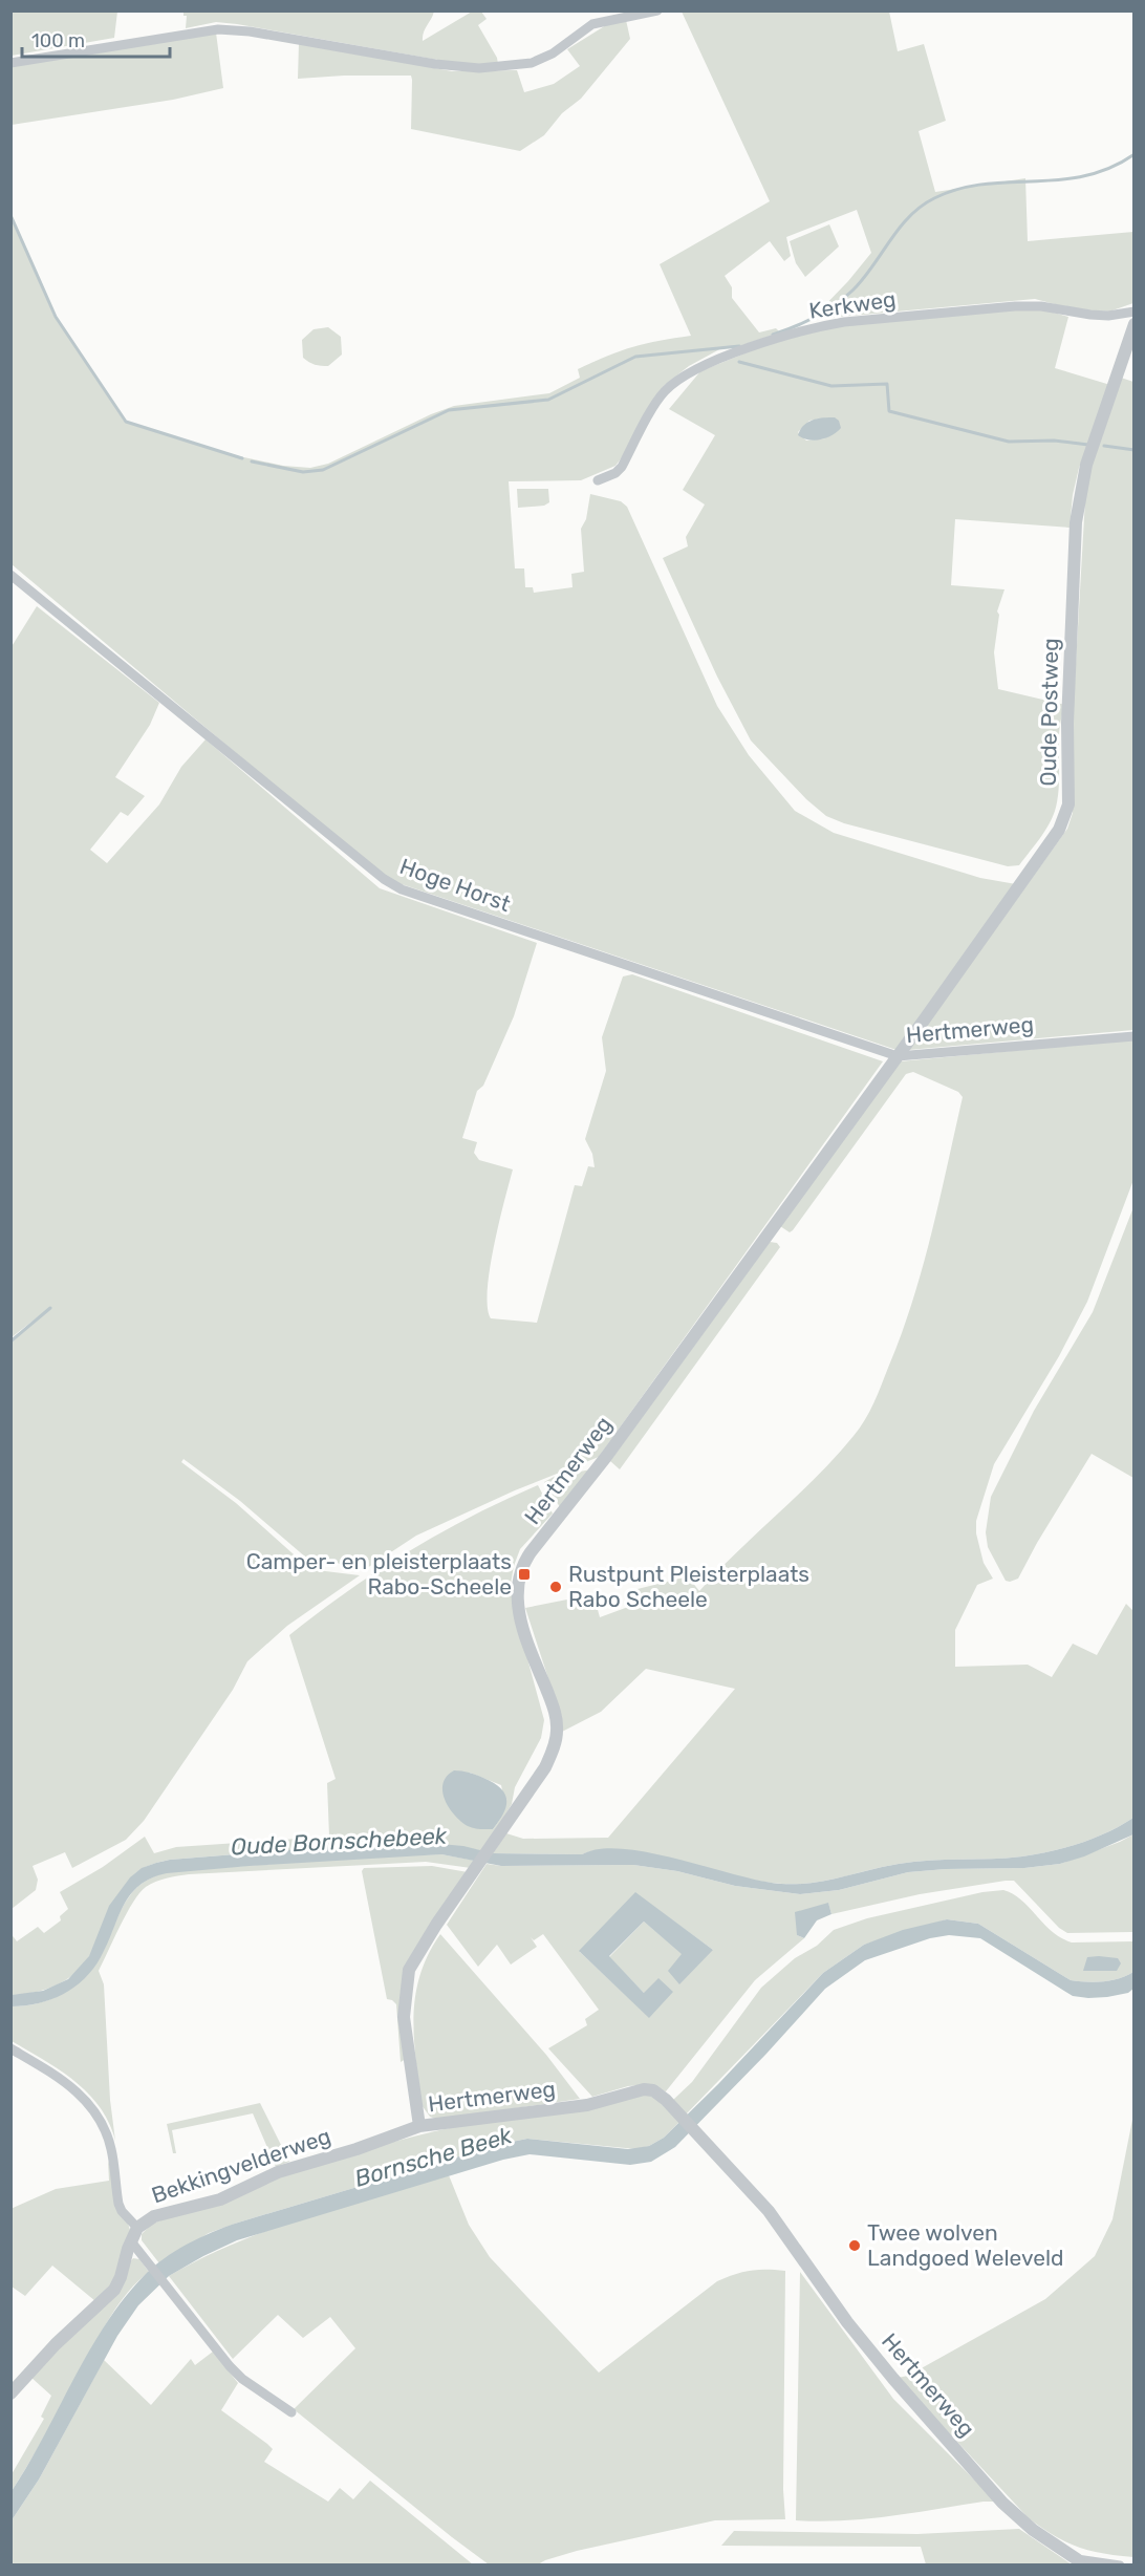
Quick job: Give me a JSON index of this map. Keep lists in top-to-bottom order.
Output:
{
  "streets": {
    "street": [
      "Kerkweg",
      "Oude Postweg",
      "Hoge Horst",
      "Hertmerweg",
      "Bekkingvelderweg"
    ]
  },
  "crossings": [
    ["Oude Postweg", "Hoge Horst"],
    ["Oude Postweg", "Hertmerweg"],
    ["Hoge Horst", "Hertmerweg"],
    ["Hertmerweg", "Bekkingvelderweg"]
  ],
  "water": ["Oude Bornschebeek", "Bornsche Beek"],
  "places": {
    "transit": ["Camper- en pleisterplaats Rabo-Scheele"],
    "other": ["Rustpunt Pleisterplaats Rabo Scheele", "Twee wolven Landgoed Weleveld"]
  },
  "scale_bar": "100 m"
}
